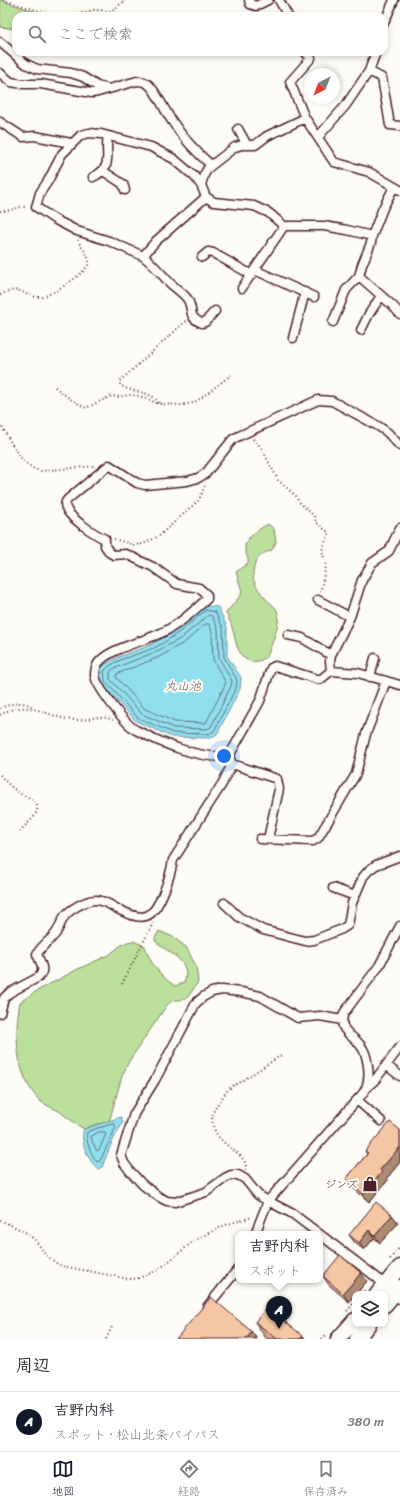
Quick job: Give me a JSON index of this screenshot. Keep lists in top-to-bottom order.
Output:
{
  "water": ["丸山池"],
  "places": {
    "shop": ["ジンズ"]
  },
  "north": "bottom left",
  "page": {
    "search": "ここで検索",
    "popup": ["吉野内科", "スポット"],
    "pins": "A",
    "heading": "周辺",
    "list": [
      {
        "mark": "A",
        "name": "吉野内科",
        "note": "スポット · 松山北条バイパス",
        "value": "380 m"
      }
    ],
    "nav": ["地図", "経路", "保存済み"]
  }
}
